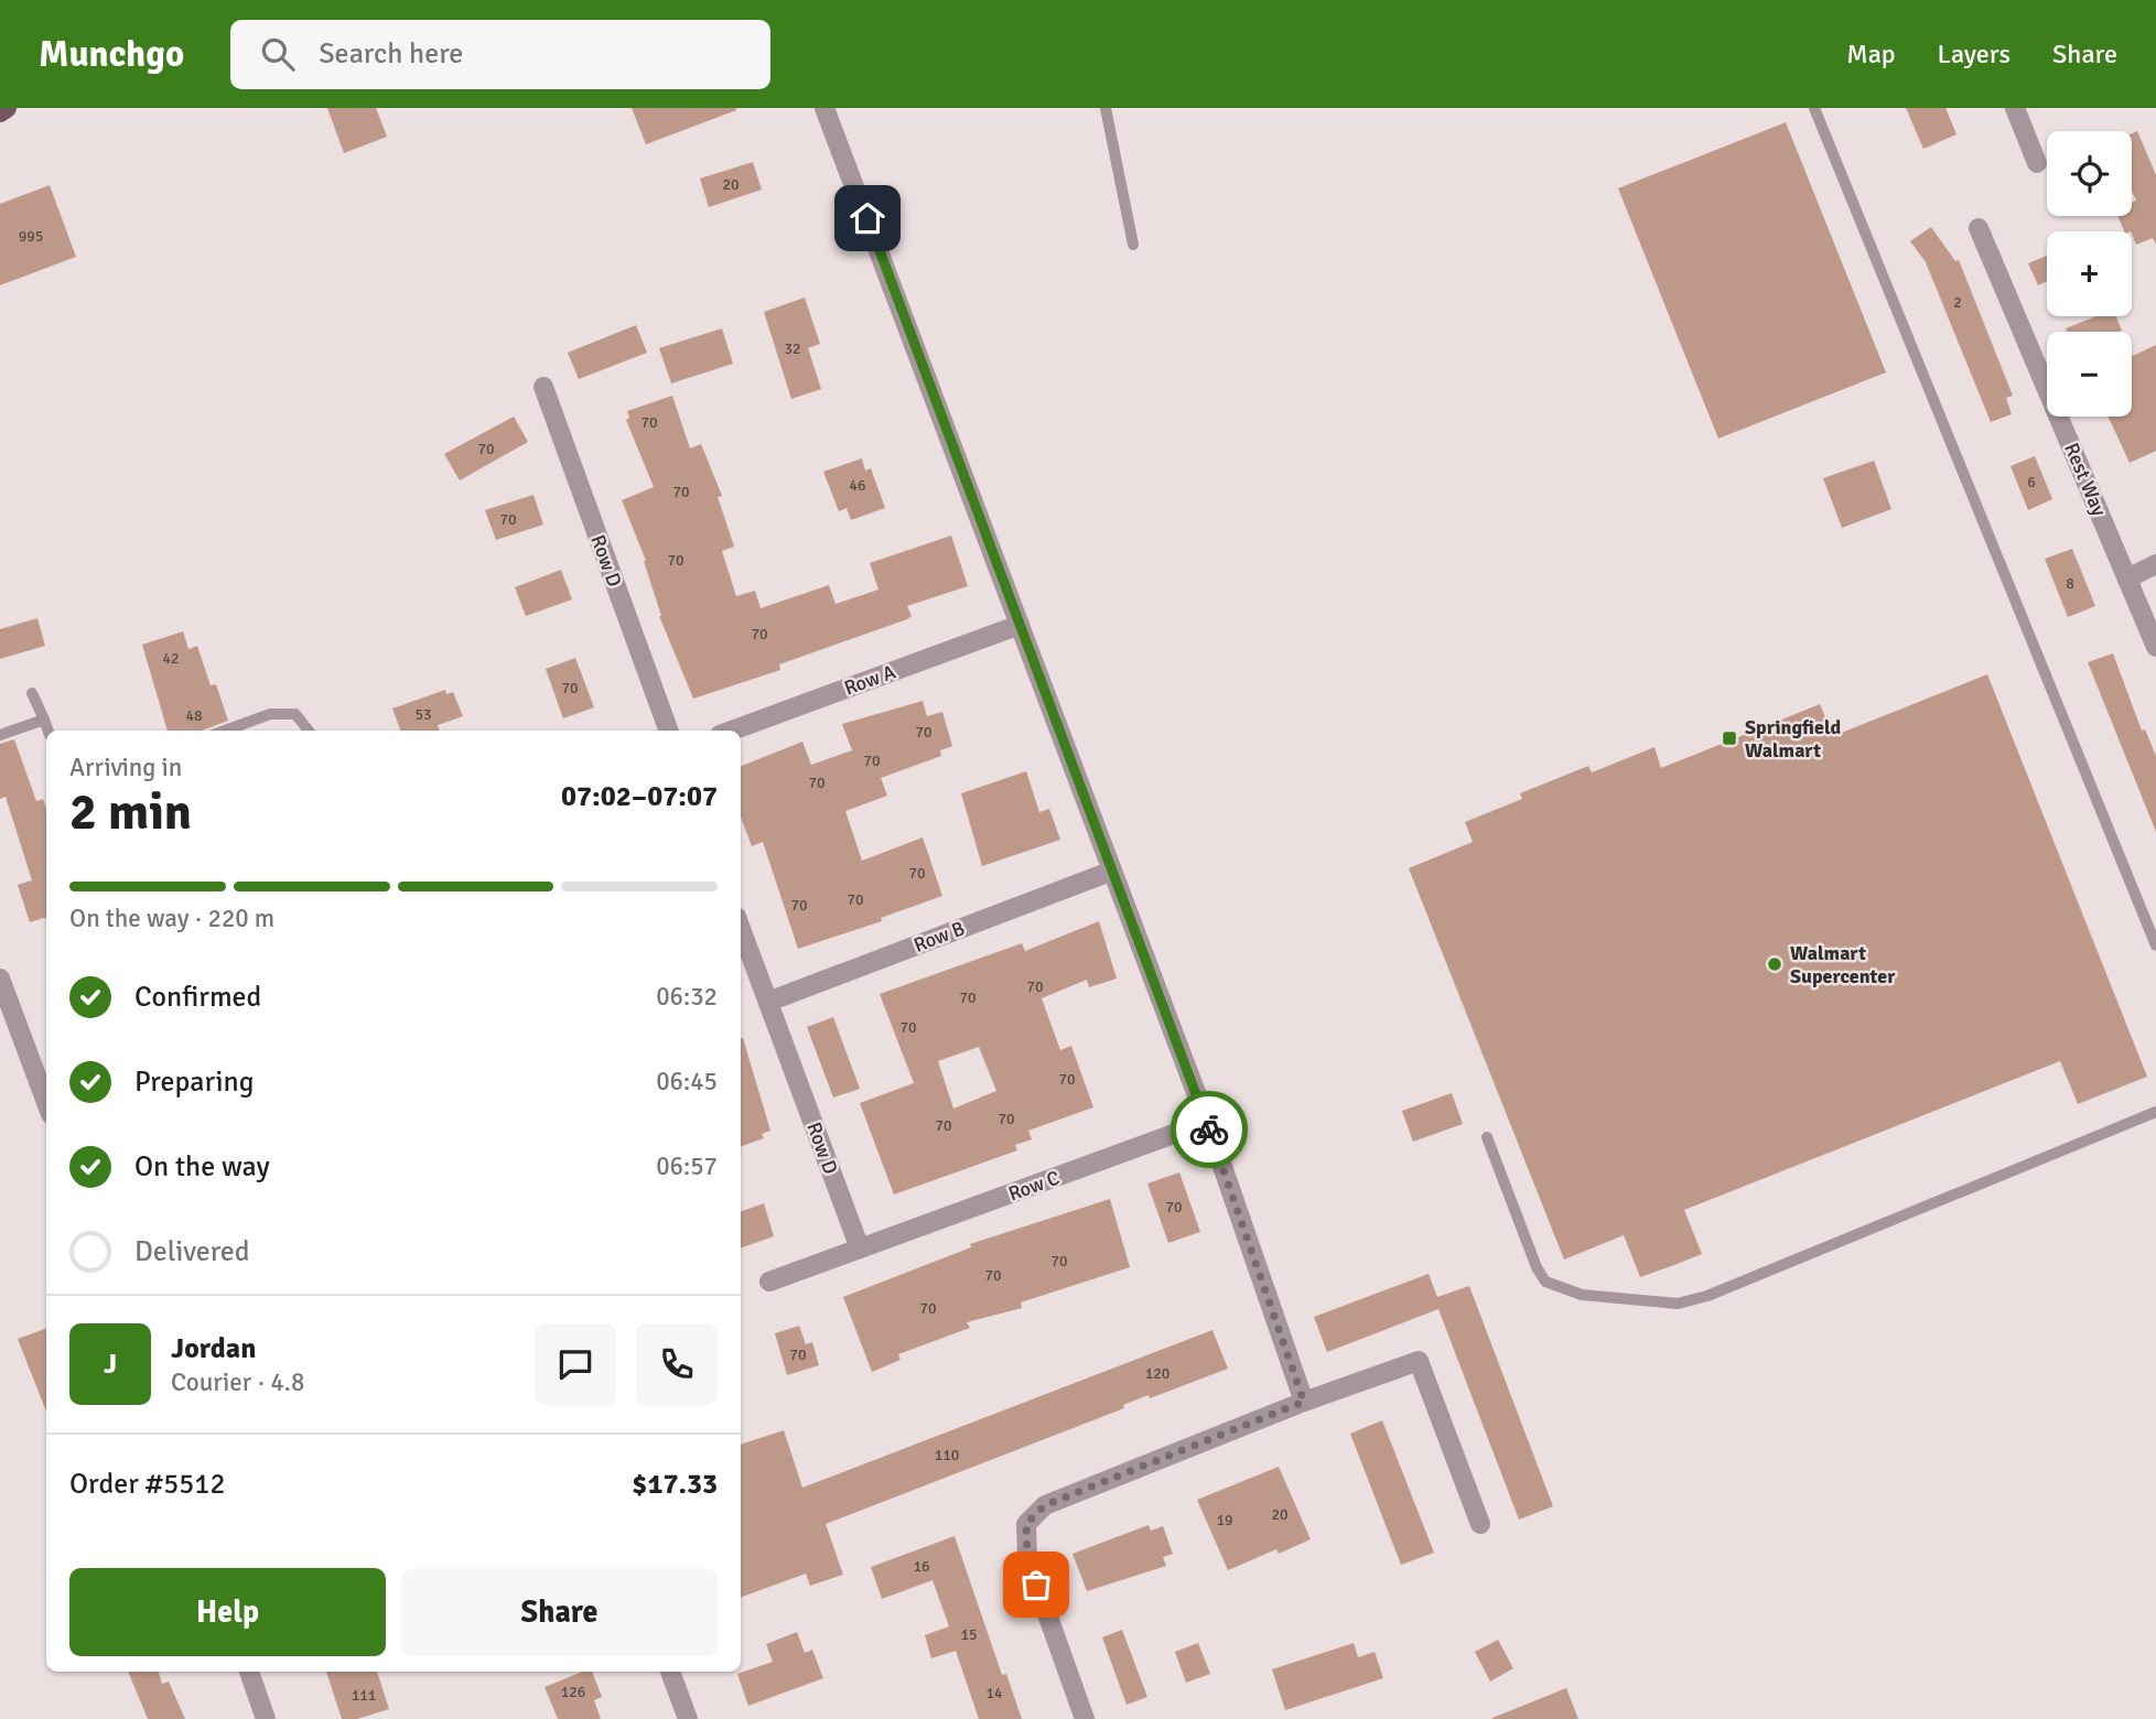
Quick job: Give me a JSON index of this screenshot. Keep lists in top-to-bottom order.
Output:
{
  "streets": {
    "street": [
      "Rest Way",
      "Row D",
      "Row A",
      "Row B",
      "Row C"
    ]
  },
  "crossings": [
    ["Row D", "Row B"],
    ["Row D", "Row C"]
  ],
  "places": {
    "transit": ["Springfield Walmart"],
    "other": ["Walmart Supercenter"]
  },
  "house_numbers": [
    "20",
    "995",
    "2",
    "32",
    "70",
    "70",
    "6",
    "46",
    "70",
    "70",
    "70",
    "8",
    "70",
    "42",
    "70",
    "53",
    "48",
    "70",
    "70",
    "70",
    "70",
    "70",
    "70",
    "70",
    "70",
    "70",
    "70",
    "70",
    "70",
    "70",
    "70",
    "70",
    "70",
    "70",
    "120",
    "110",
    "20",
    "19",
    "16",
    "15",
    "126",
    "14",
    "111"
  ],
  "page": {
    "header": "Munchgo",
    "search": "Search here",
    "nav": ["Map", "Layers", "Share"],
    "map_buttons": ["+", "−"],
    "heading": ["2 min", "Arriving in", "07:02–07:07"],
    "panel": [
      "Jordan",
      "Courier · 4.8",
      "Order #5512",
      "$17.33"
    ],
    "bar": "On the way · 220 m",
    "list": [
      ["Confirmed", "06:32"],
      ["Preparing", "06:45"],
      ["On the way", "06:57"],
      "Delivered"
    ],
    "round": "J",
    "buttons": ["Help", "Share"]
  }
}
